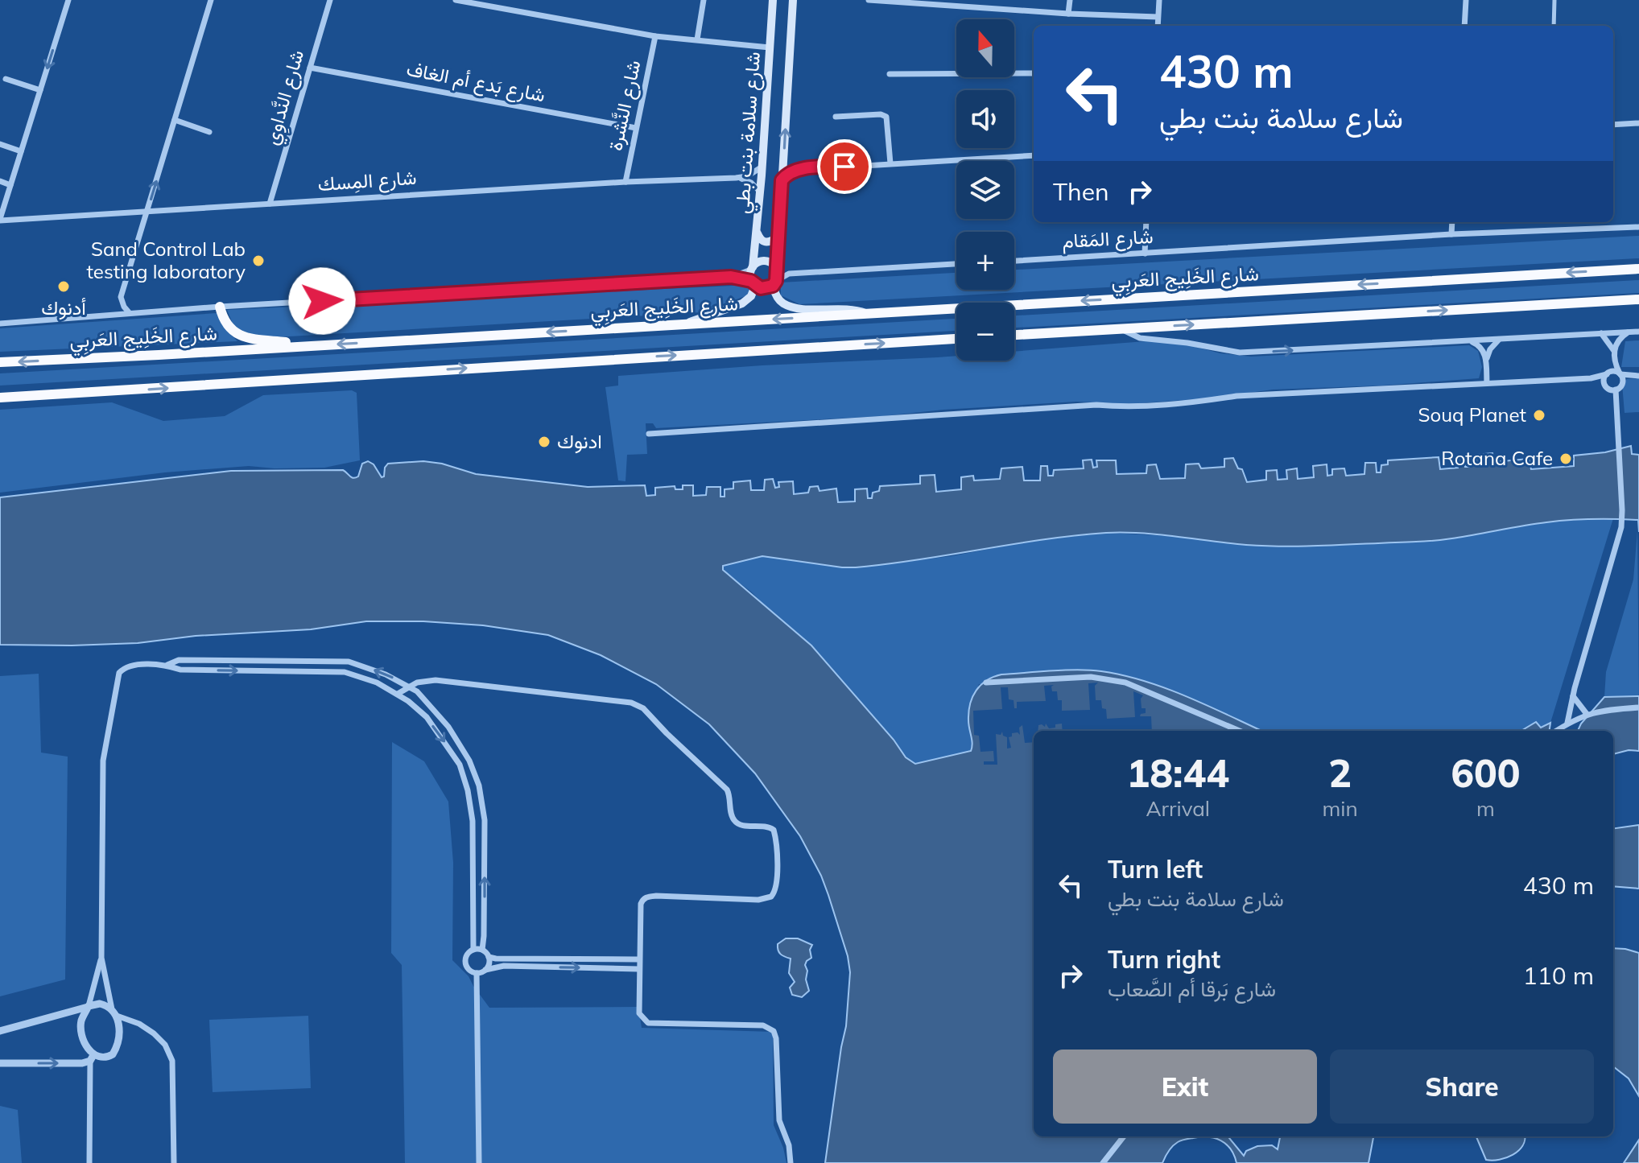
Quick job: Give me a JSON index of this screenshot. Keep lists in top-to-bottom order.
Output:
{
  "streets": {
    "highway": ["شارع الخَلِيج العَربِي"],
    "main road": ["شارع سلامة بنت بطي"],
    "street": [
      "شارع بَدع أم الغاف",
      "شارع النَّداوِي",
      "شارع النَّشرة",
      "شارع المِسك",
      "شارع المَقام"
    ]
  },
  "crossings": [
    ["شارع بَدع أم الغاف", "شارع النَّداوِي"],
    ["شارع بَدع أم الغاف", "شارع النَّشرة"],
    ["شارع النَّداوِي", "شارع المِسك"],
    ["شارع النَّشرة", "شارع المِسك"],
    ["شارع سلامة بنت بطي", "شارع المِسك"]
  ],
  "places": [
    "Sand Control Lab testing laboratory",
    "أدنوك",
    "Souq Planet",
    "ادنوك",
    "Rotana Cafe"
  ],
  "north": "top",
  "page": {
    "map_buttons": ["+", "−"],
    "turn": ["430 m", "شارع سلامة بنت بطي"],
    "then": "Then",
    "eta": [
      "18:44",
      "Arrival",
      "2",
      "min",
      "600",
      "m"
    ],
    "list": [
      {
        "name": "Turn left",
        "note": "شارع سلامة بنت بطي",
        "value": "430 m"
      },
      {
        "name": "Turn right",
        "note": "شارع بَرقا أم الصَّعاب",
        "value": "110 m"
      }
    ],
    "buttons": ["Exit", "Share"]
  }
}
